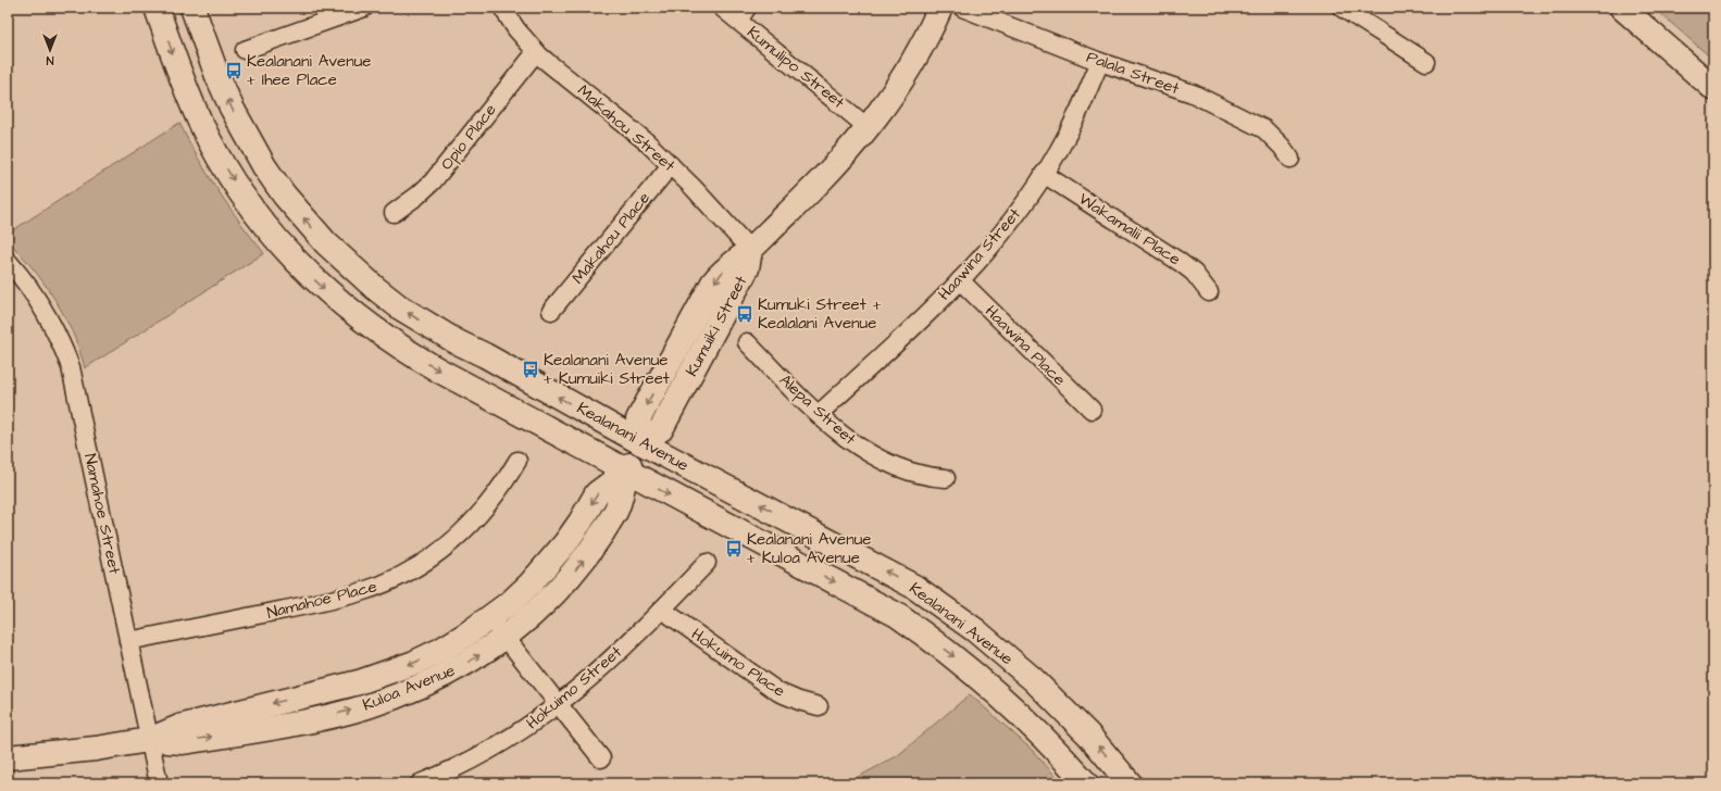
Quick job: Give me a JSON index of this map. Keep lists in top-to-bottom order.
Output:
{
  "streets": {
    "street": [
      "Kumulipo Street",
      "Palala Street",
      "Makahou Street",
      "Opio Place",
      "Wakamalii Place",
      "Makahou Place",
      "Haawina Street",
      "Kumuiki Street",
      "Haawina Place",
      "Alepa Street",
      "Kealanani Avenue",
      "Namahoe Street",
      "Namahoe Place",
      "Hokuimo Place",
      "Kuloa Avenue",
      "Hokuimo Street"
    ]
  },
  "crossings": [
    ["Kumulipo Street", "Kumuiki Street"],
    ["Palala Street", "Haawina Street"],
    ["Makahou Street", "Opio Place"],
    ["Makahou Street", "Makahou Place"],
    ["Makahou Street", "Kumuiki Street"],
    ["Wakamalii Place", "Haawina Street"],
    ["Haawina Street", "Haawina Place"],
    ["Haawina Street", "Alepa Street"],
    ["Kumuiki Street", "Kealanani Avenue"],
    ["Kumuiki Street", "Kuloa Avenue"],
    ["Kealanani Avenue", "Kuloa Avenue"],
    ["Namahoe Street", "Namahoe Place"],
    ["Namahoe Street", "Kuloa Avenue"],
    ["Hokuimo Place", "Hokuimo Street"]
  ],
  "places": {
    "bus stop": [
      "Kealanani Avenue + Ihee Place",
      "Kumuki Street + Kealalani Avenue",
      "Kealanani Avenue + Kumuiki Street",
      "Kealanani Avenue + Kuloa Avenue"
    ]
  },
  "north": "bottom"
}
